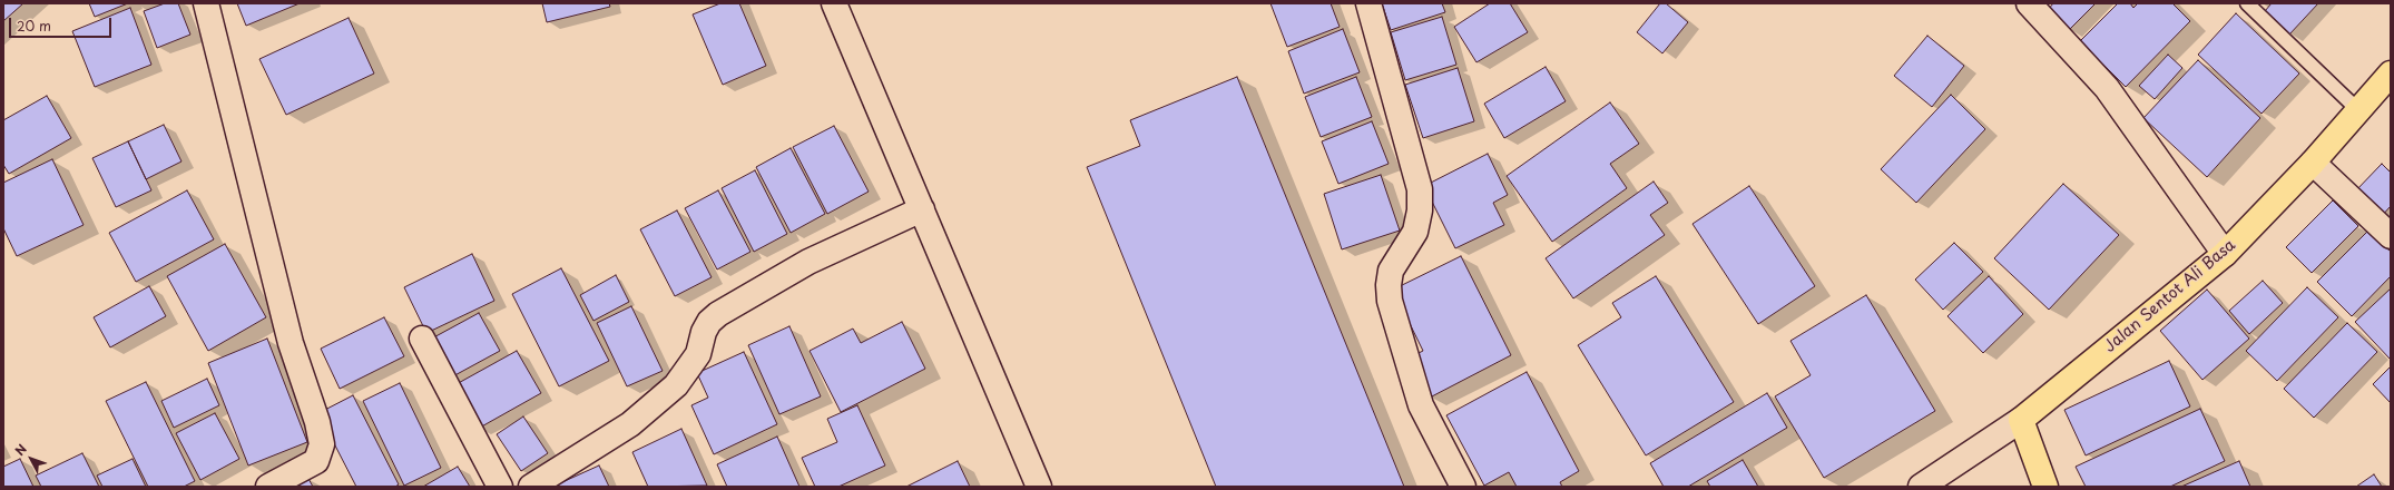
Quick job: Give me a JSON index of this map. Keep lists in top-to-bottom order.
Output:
{
  "streets": {
    "highway": ["Jalan Sentot Ali Basa"]
  },
  "scale_bar": "20 m",
  "north": "top left"
}
